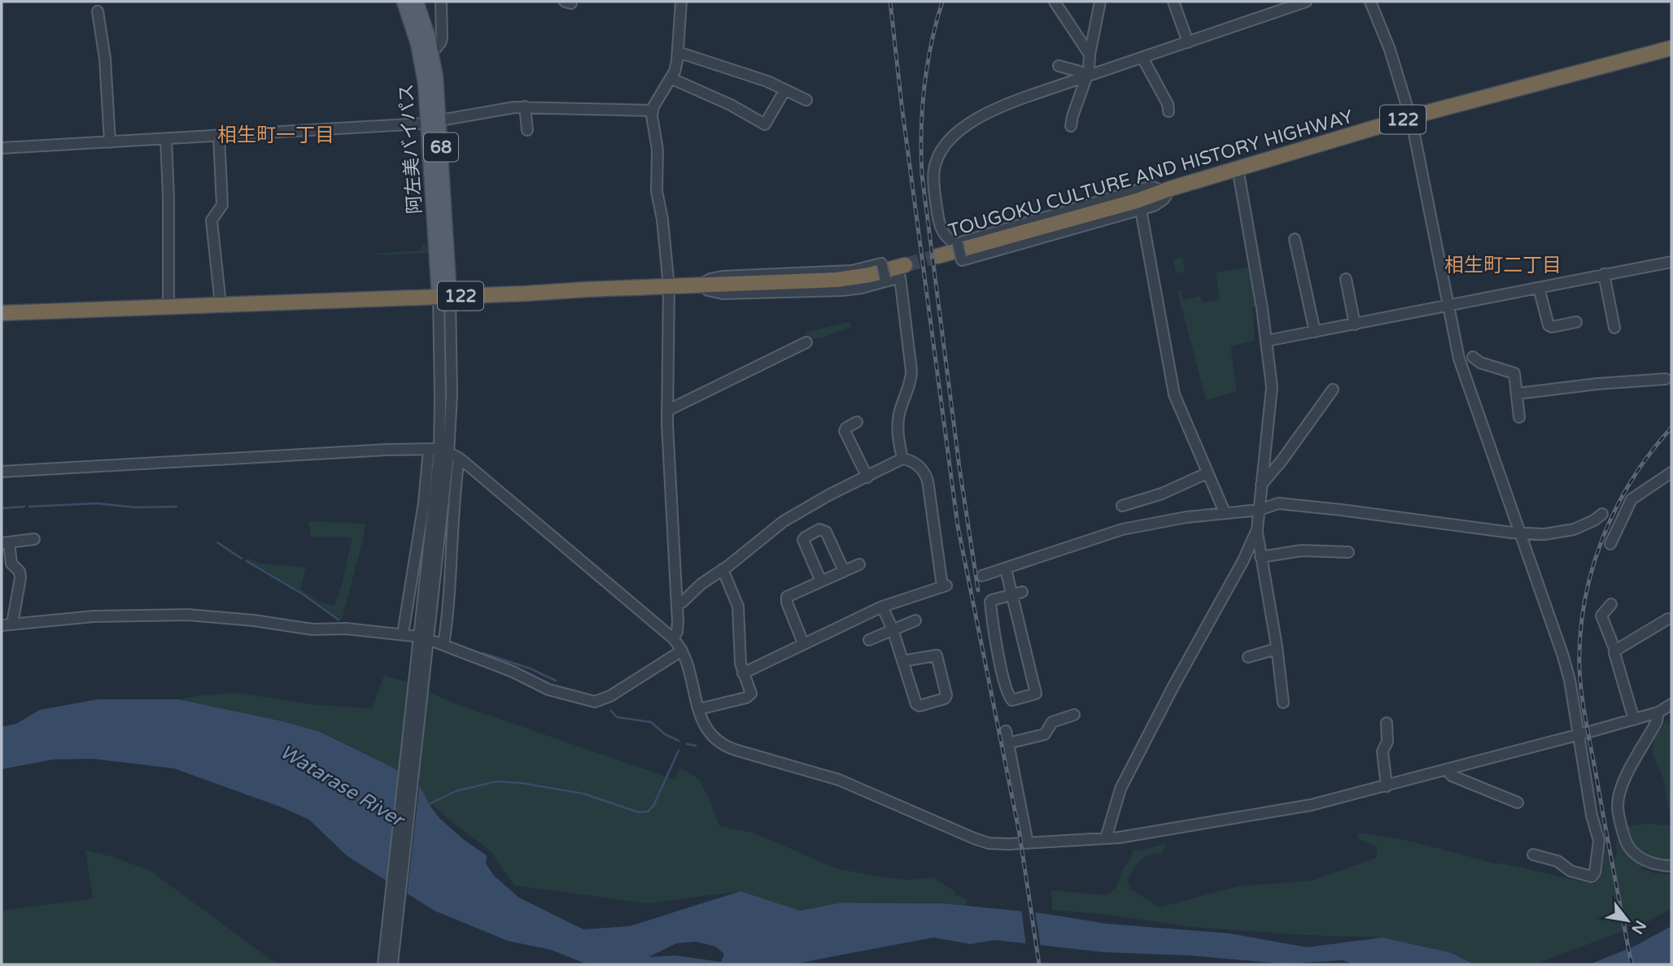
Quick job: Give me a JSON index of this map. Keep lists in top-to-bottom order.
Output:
{
  "streets": {
    "highway": ["122", "TOUGOKU CULTURE AND HISTORY HIGHWAY"],
    "main road": ["68", "阿左美バイパス"]
  },
  "crossings": [
    ["122", "阿左美バイパス"]
  ],
  "districts": ["相生町一丁目", "相生町二丁目"],
  "water": ["Watarase River"],
  "north": "bottom right"
}
